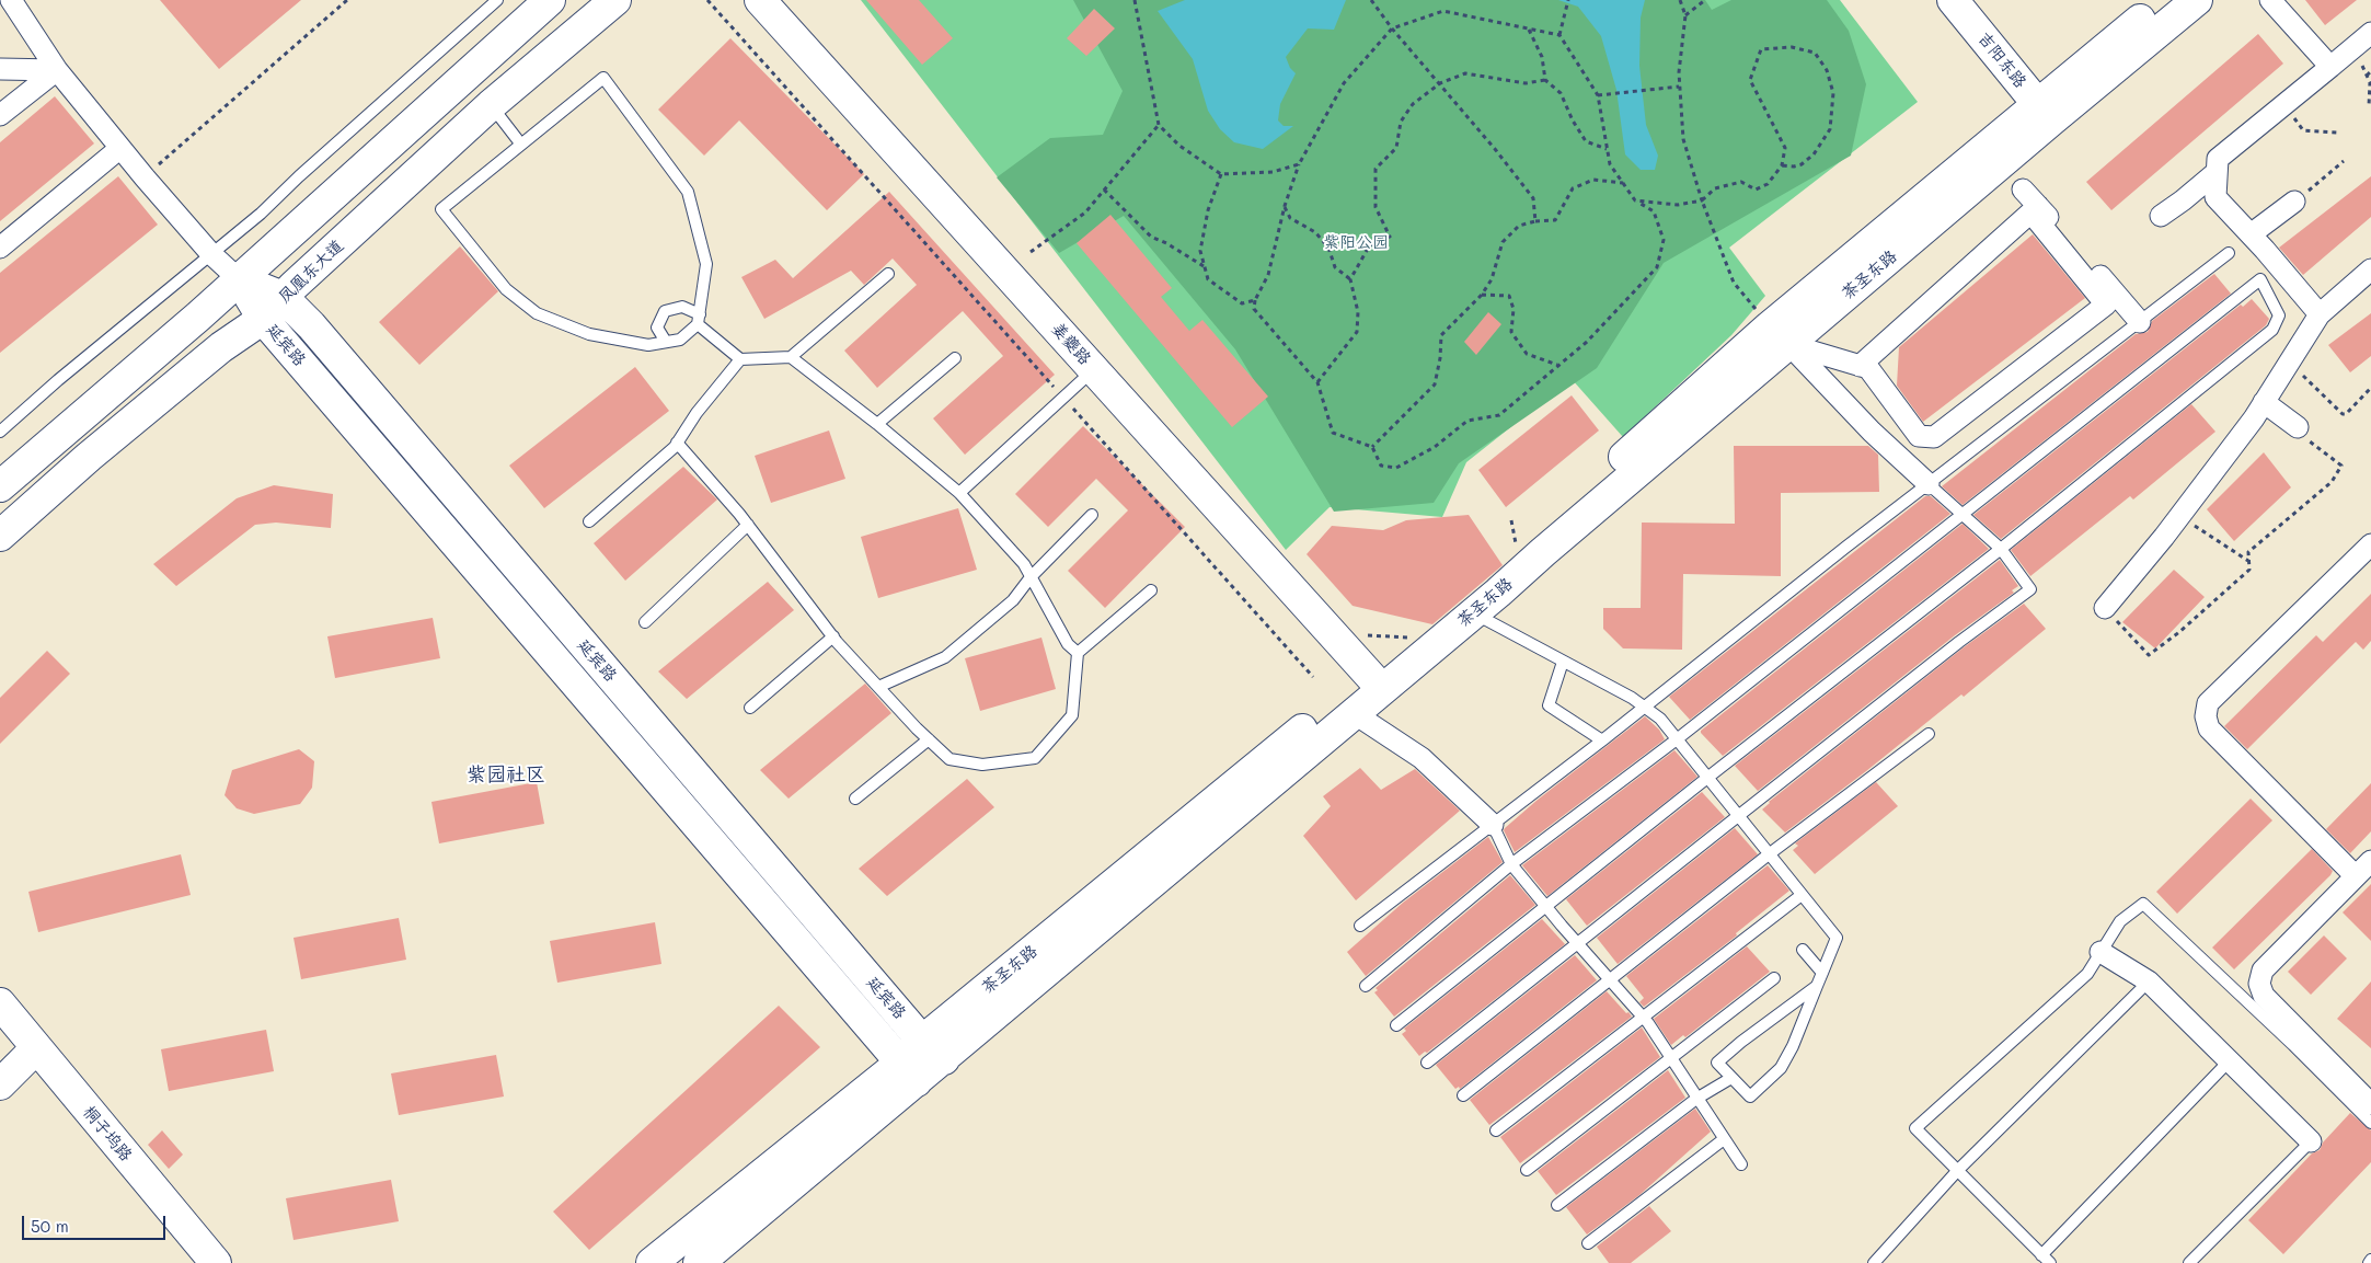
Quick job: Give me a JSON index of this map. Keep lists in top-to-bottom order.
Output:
{
  "streets": {
    "main road": [
      "吉阳东路",
      "凤凰东大道",
      "茶圣东路",
      "姜夔路",
      "延宾路",
      "桐子坞路"
    ]
  },
  "crossings": [
    ["吉阳东路", "茶圣东路"],
    ["凤凰东大道", "延宾路"],
    ["茶圣东路", "姜夔路"],
    ["茶圣东路", "延宾路"]
  ],
  "districts": ["紫园社区"],
  "parks": ["紫阳公园"],
  "scale_bar": "50 m"
}
